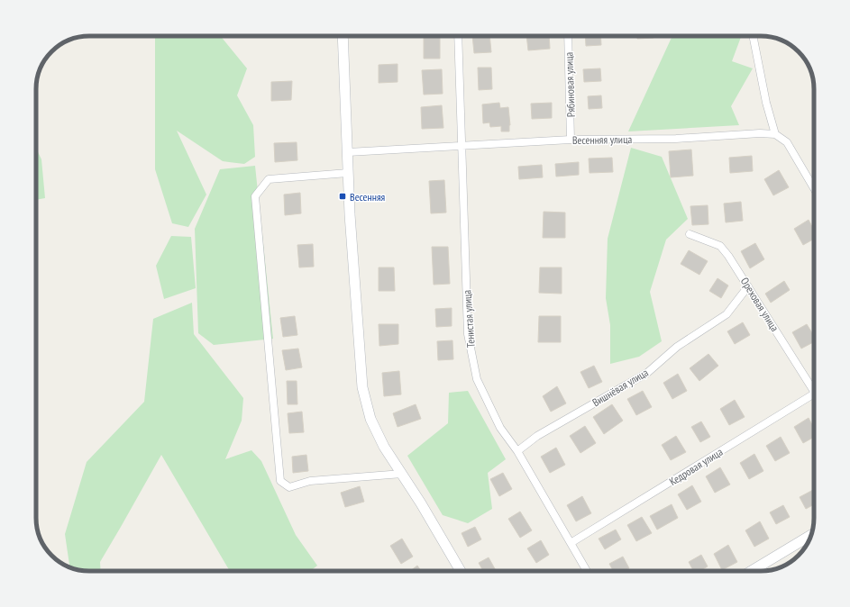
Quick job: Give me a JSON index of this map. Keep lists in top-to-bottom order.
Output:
{
  "streets": {
    "street": [
      "Рябиновая улица",
      "Весенняя улица",
      "Ореховая улица",
      "Тенистая улица",
      "Вишнёвая улица",
      "Кедровая улица"
    ]
  },
  "crossings": [
    ["Рябиновая улица", "Весенняя улица"],
    ["Весенняя улица", "Тенистая улица"],
    ["Ореховая улица", "Вишнёвая улица"],
    ["Тенистая улица", "Вишнёвая улица"],
    ["Тенистая улица", "Кедровая улица"]
  ],
  "places": {
    "transit": ["Весенняя"]
  }
}
